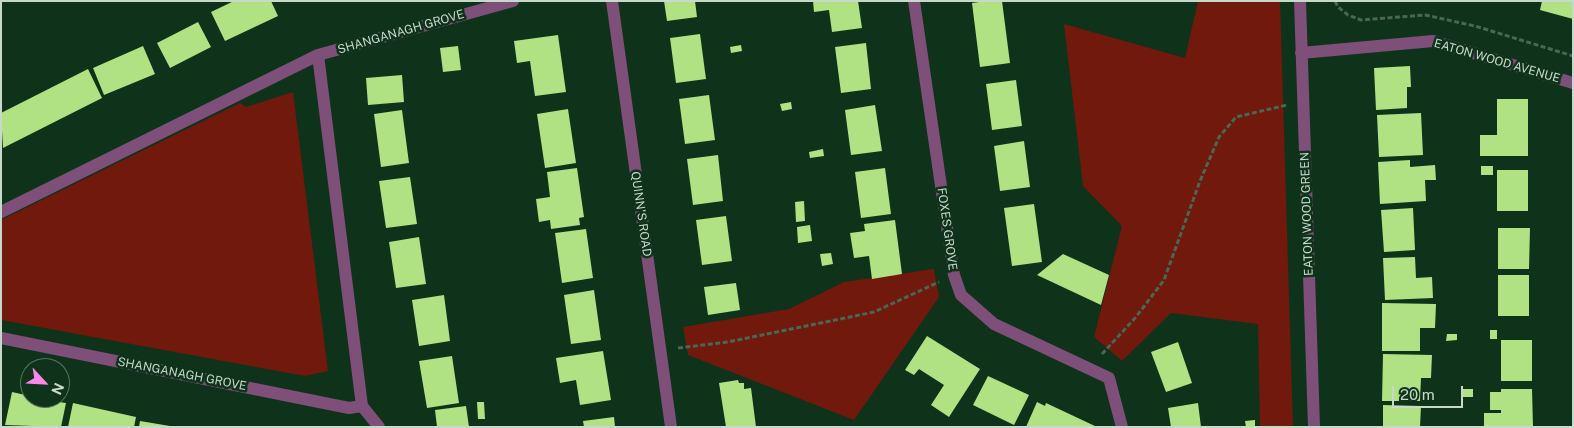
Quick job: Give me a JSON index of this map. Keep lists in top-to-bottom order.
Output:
{
  "streets": {
    "street": [
      "SHANGANAGH GROVE",
      "EATON WOOD AVENUE",
      "QUINN'S ROAD",
      "EATON WOOD GREEN",
      "FOXES GROVE"
    ]
  },
  "crossings": [
    ["EATON WOOD AVENUE", "EATON WOOD GREEN"]
  ],
  "scale_bar": "20 m",
  "north": "bottom right"
}
